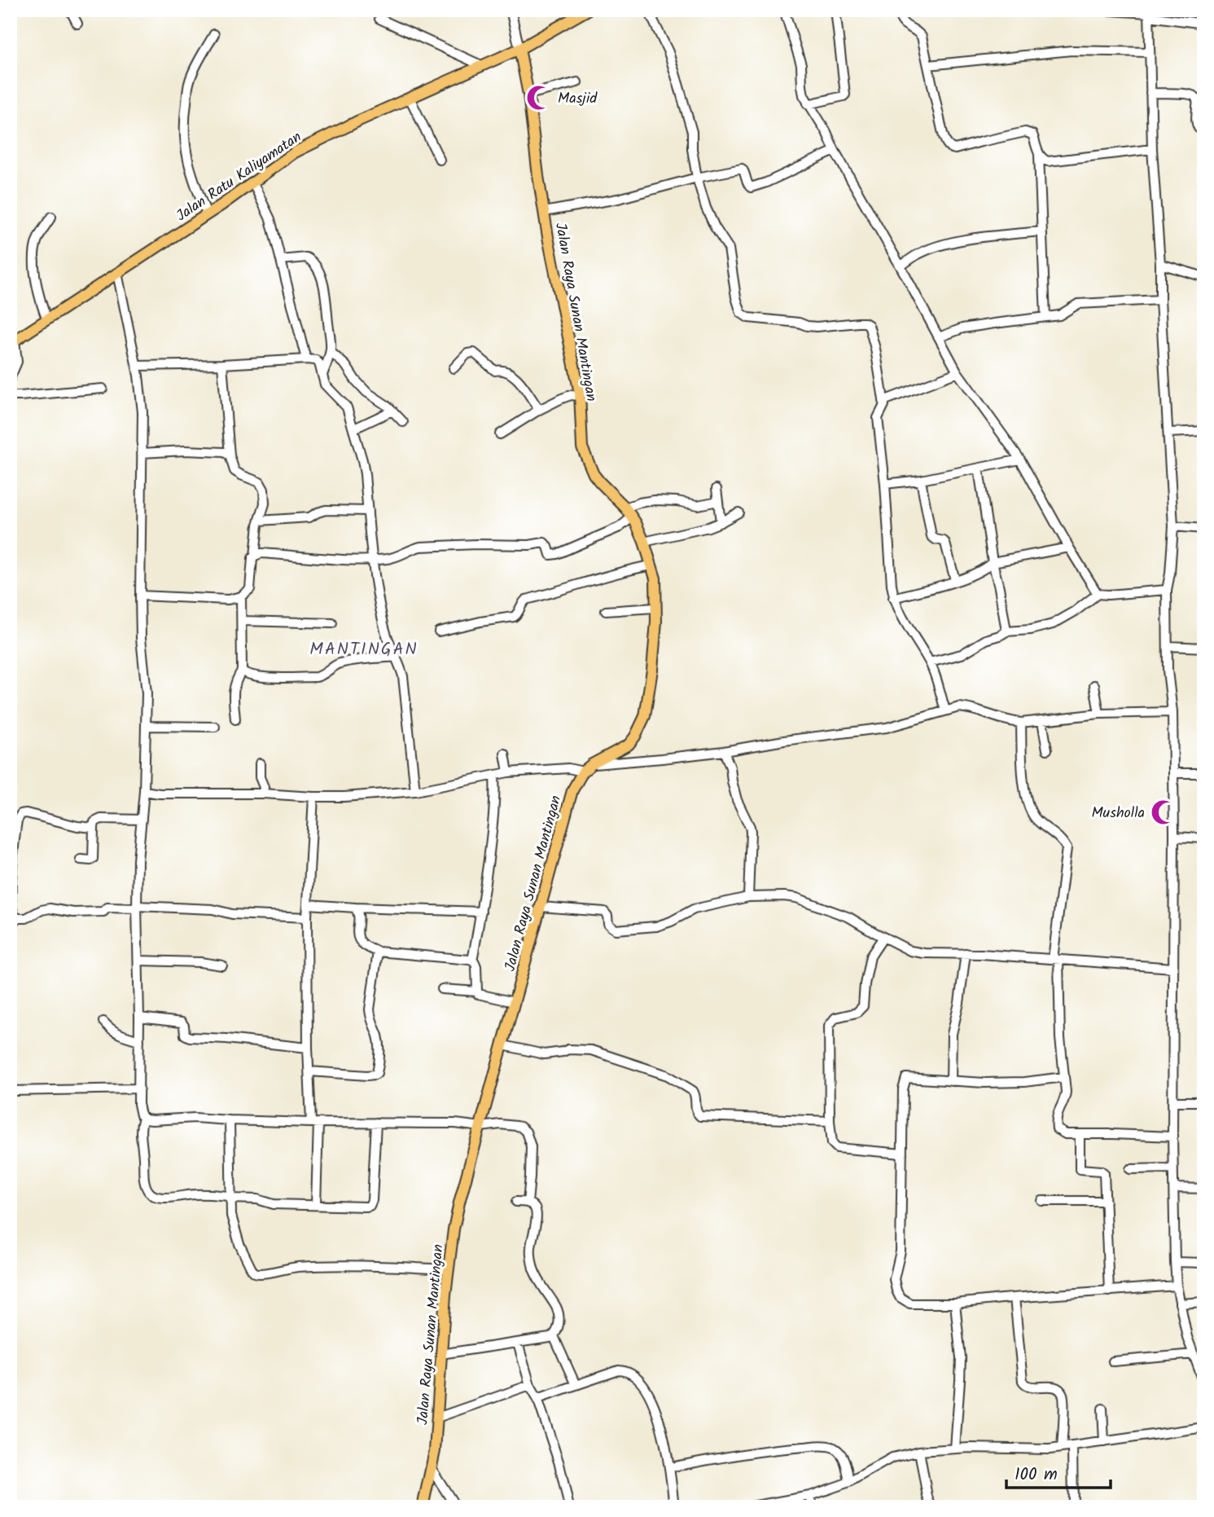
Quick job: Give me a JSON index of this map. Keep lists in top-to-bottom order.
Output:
{
  "streets": {
    "main road": ["Jalan Ratu Kaliyamatan", "Jalan Raya Sunan Mantingan"]
  },
  "crossings": [
    ["Jalan Ratu Kaliyamatan", "Jalan Raya Sunan Mantingan"]
  ],
  "districts": ["MANTINGAN"],
  "places": {
    "mosque": ["Masjid", "Musholla"]
  },
  "scale_bar": "100 m"
}
